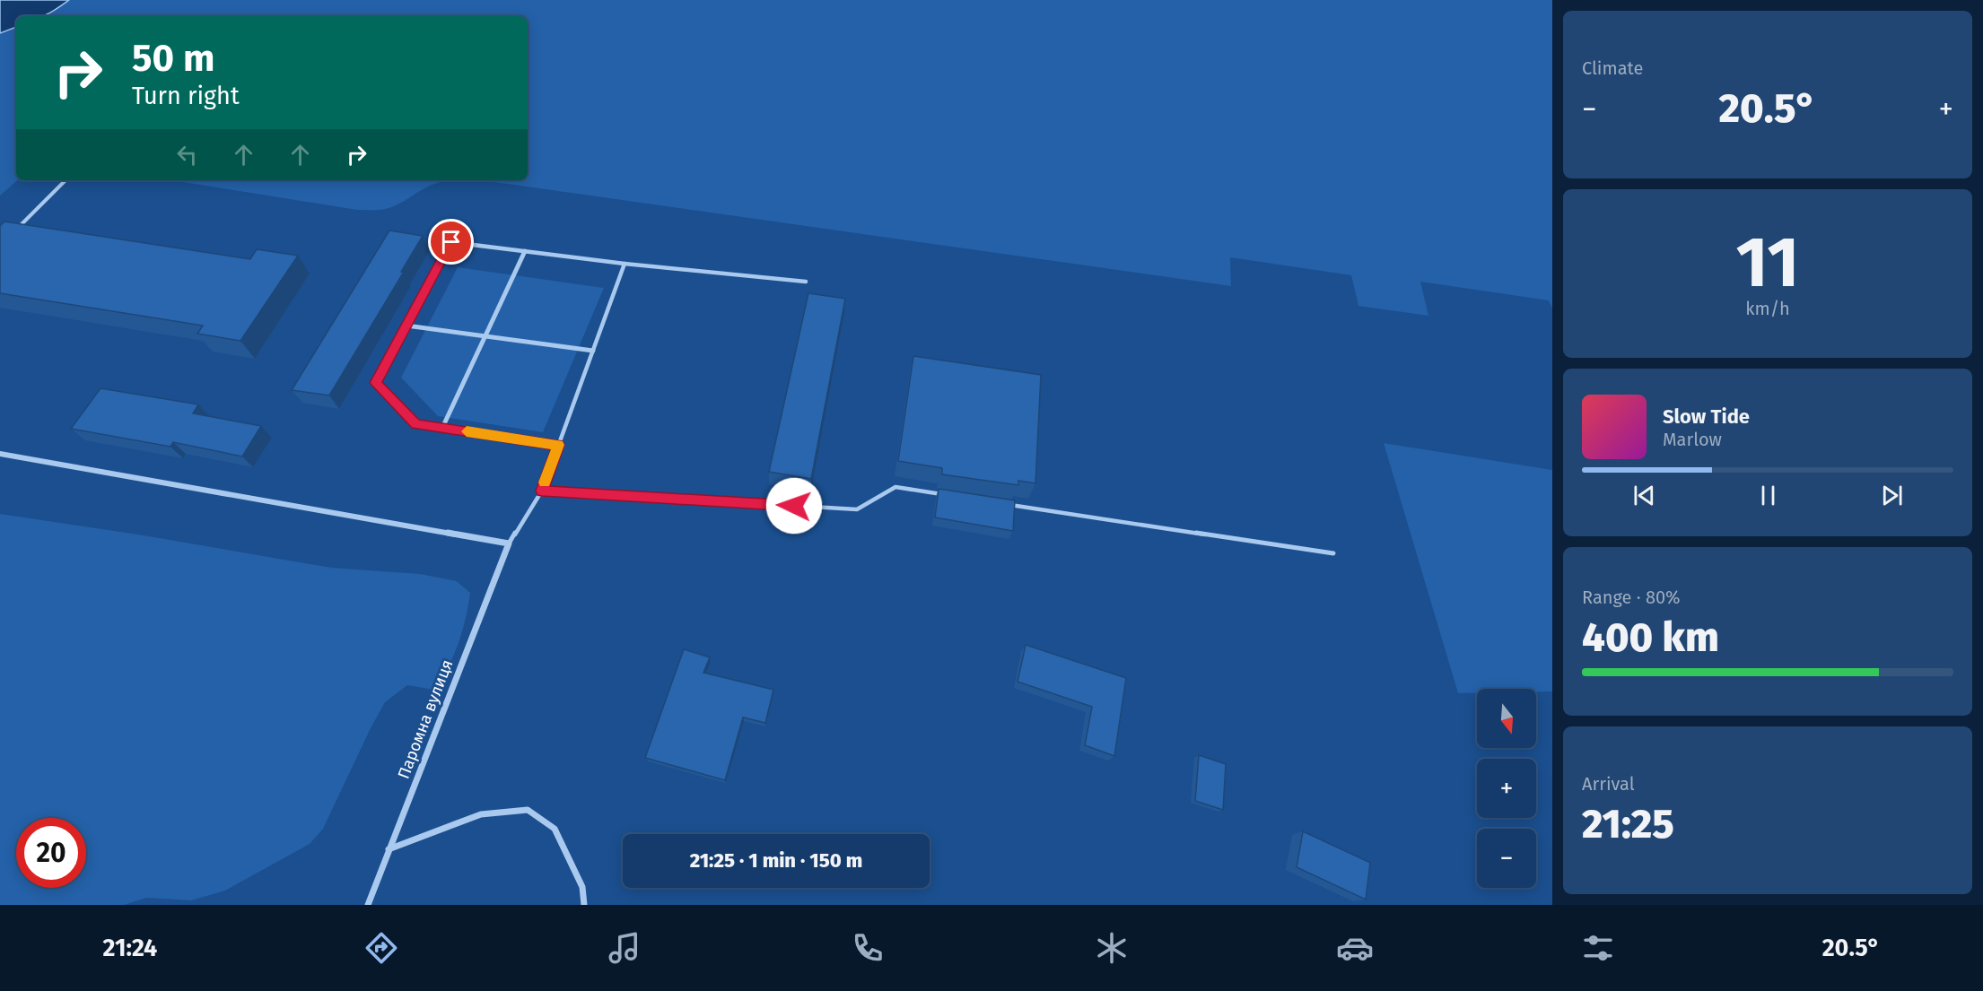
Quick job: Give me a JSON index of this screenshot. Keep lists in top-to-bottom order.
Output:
{
  "streets": {
    "street": ["Паромна вулиця"]
  },
  "north": "bottom",
  "page": {
    "tile": [
      "Climate",
      ["11", "km/h"],
      ["Range · 80%", "400 km"],
      ["Arrival", "21:25"]
    ],
    "turn": ["50 m", "Turn right"],
    "heat": ["−", "20.5°", "+"],
    "song": ["Slow Tide", "Marlow"],
    "map_buttons": ["+", "−"],
    "limit": "20",
    "trip": "21:25 · 1 min · 150 m",
    "tabs": ["21:24", "20.5°"]
  }
}
